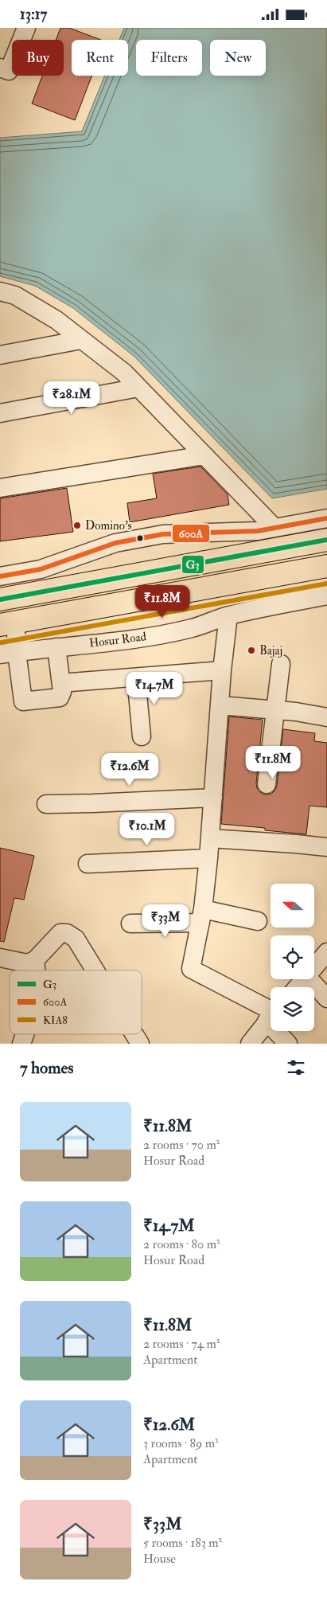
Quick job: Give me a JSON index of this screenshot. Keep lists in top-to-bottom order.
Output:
{
  "streets": {
    "highway": ["Hosur Road"]
  },
  "places": ["Domino's", "Bajaj"],
  "lines": ["transit line 600A", "transit line G3", "transit line KIA8"],
  "legend": ["G3", "600A", "KIA8"],
  "north": "left",
  "page": {
    "status": "13:17",
    "chip": [
      "Buy",
      "Rent",
      "Filters",
      "New"
    ],
    "price": [
      "₹28.1M",
      "₹11.8M",
      "₹14.7M",
      "₹11.8M",
      "₹12.6M",
      "₹10.1M",
      "₹33M"
    ],
    "heading": "7 homes",
    "list": [
      {
        "name": "₹11.8M",
        "note": "2 rooms · 70 m² · Hosur Road"
      },
      {
        "name": "₹14.7M",
        "note": "2 rooms · 80 m² · Hosur Road"
      },
      {
        "name": "₹11.8M",
        "note": "2 rooms · 74 m² · Apartment"
      },
      {
        "name": "₹12.6M",
        "note": "3 rooms · 89 m² · Apartment"
      },
      {
        "name": "₹33M",
        "note": "5 rooms · 183 m² · House"
      }
    ]
  }
}
